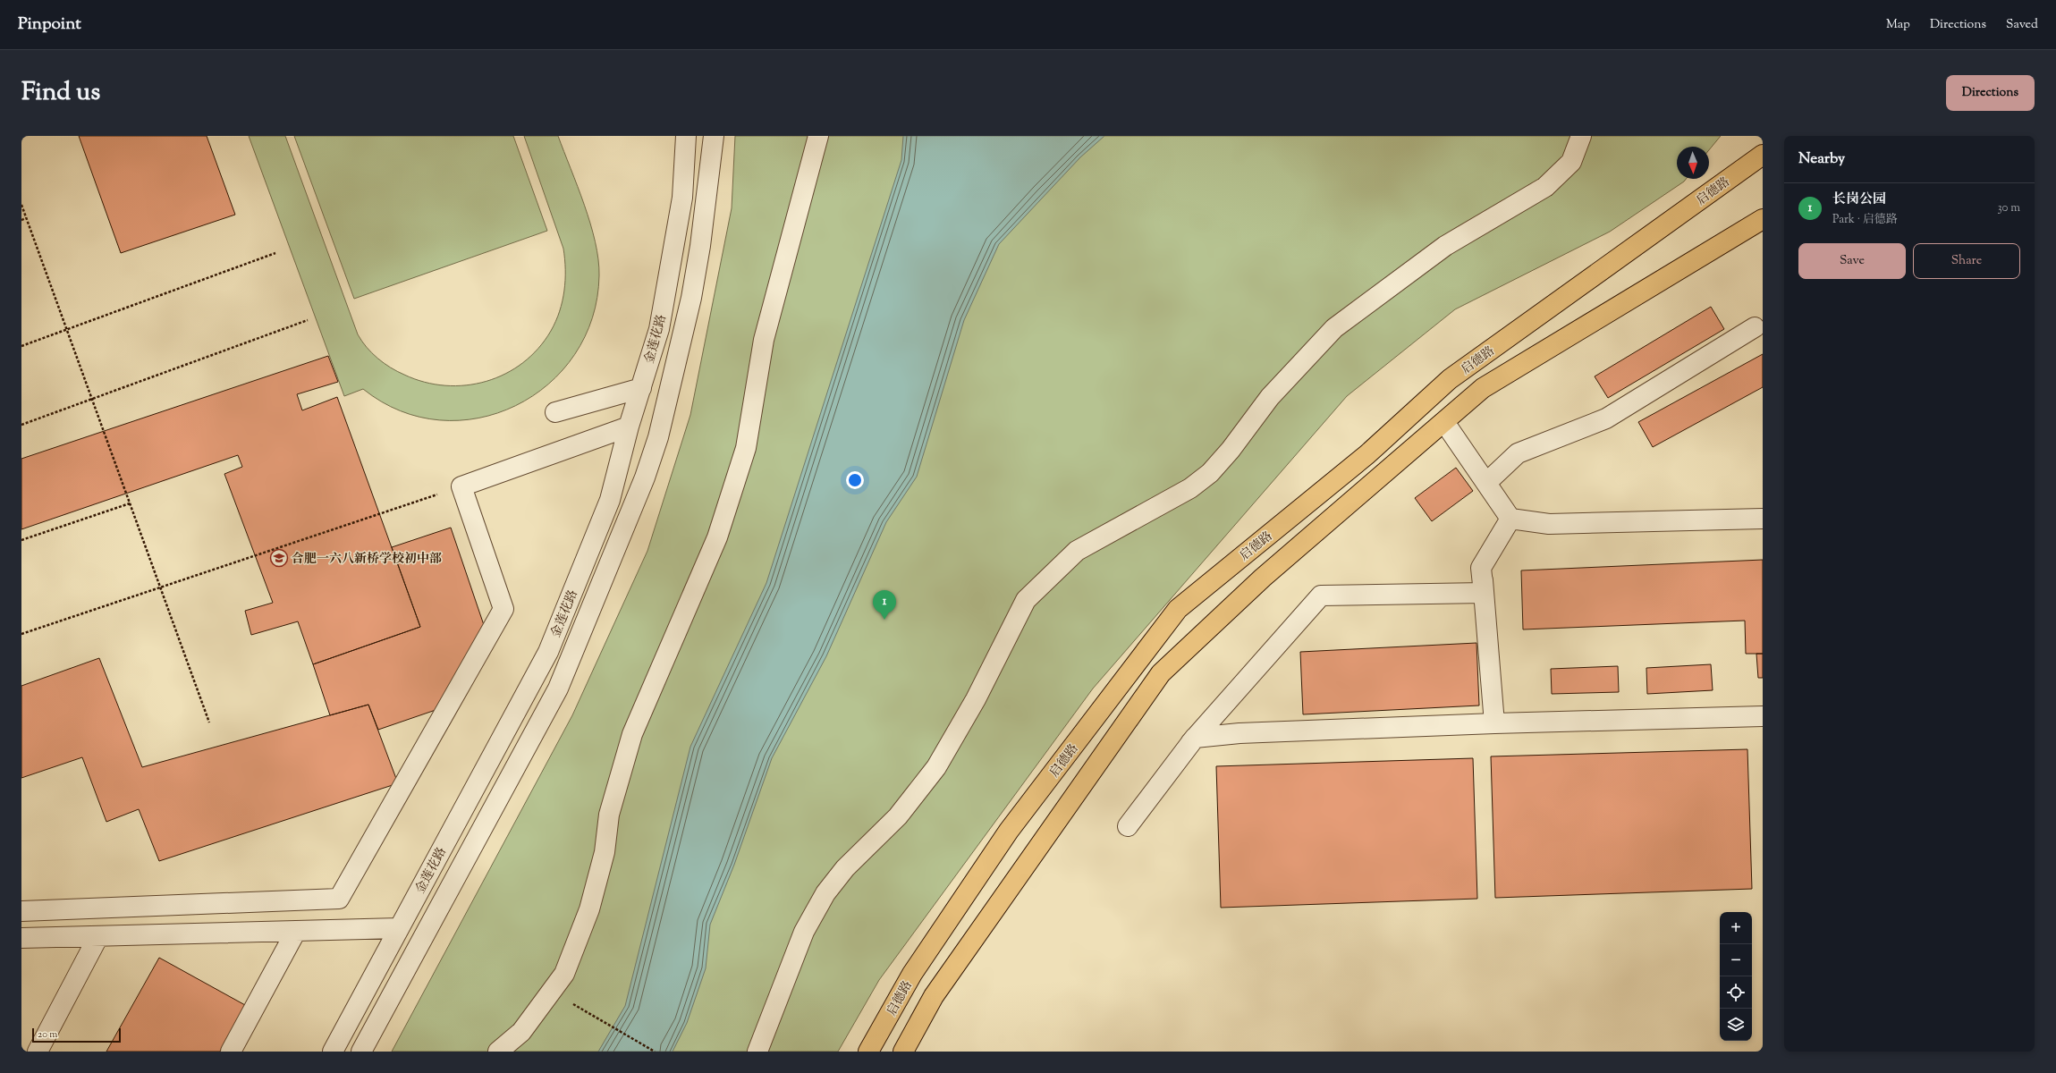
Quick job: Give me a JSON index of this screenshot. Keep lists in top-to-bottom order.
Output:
{
  "streets": {
    "main road": ["启德路"],
    "street": ["金莲花路"]
  },
  "places": {
    "school or university": ["合肥一六八新桥学校初中部"]
  },
  "scale_bar": "20 m",
  "north": "bottom",
  "page": {
    "header": "Pinpoint",
    "nav": ["Map", "Directions", "Saved"],
    "title": "Find us",
    "buttons": [
      "Directions",
      ["Save", "Share"]
    ],
    "heading": "Nearby",
    "list": [
      {
        "mark": "1",
        "name": "长岗公园",
        "note": "Park · 启德路",
        "value": "30 m"
      }
    ],
    "pins": "1",
    "map_buttons": ["+", "−"],
    "scale": "20 m"
  }
}
